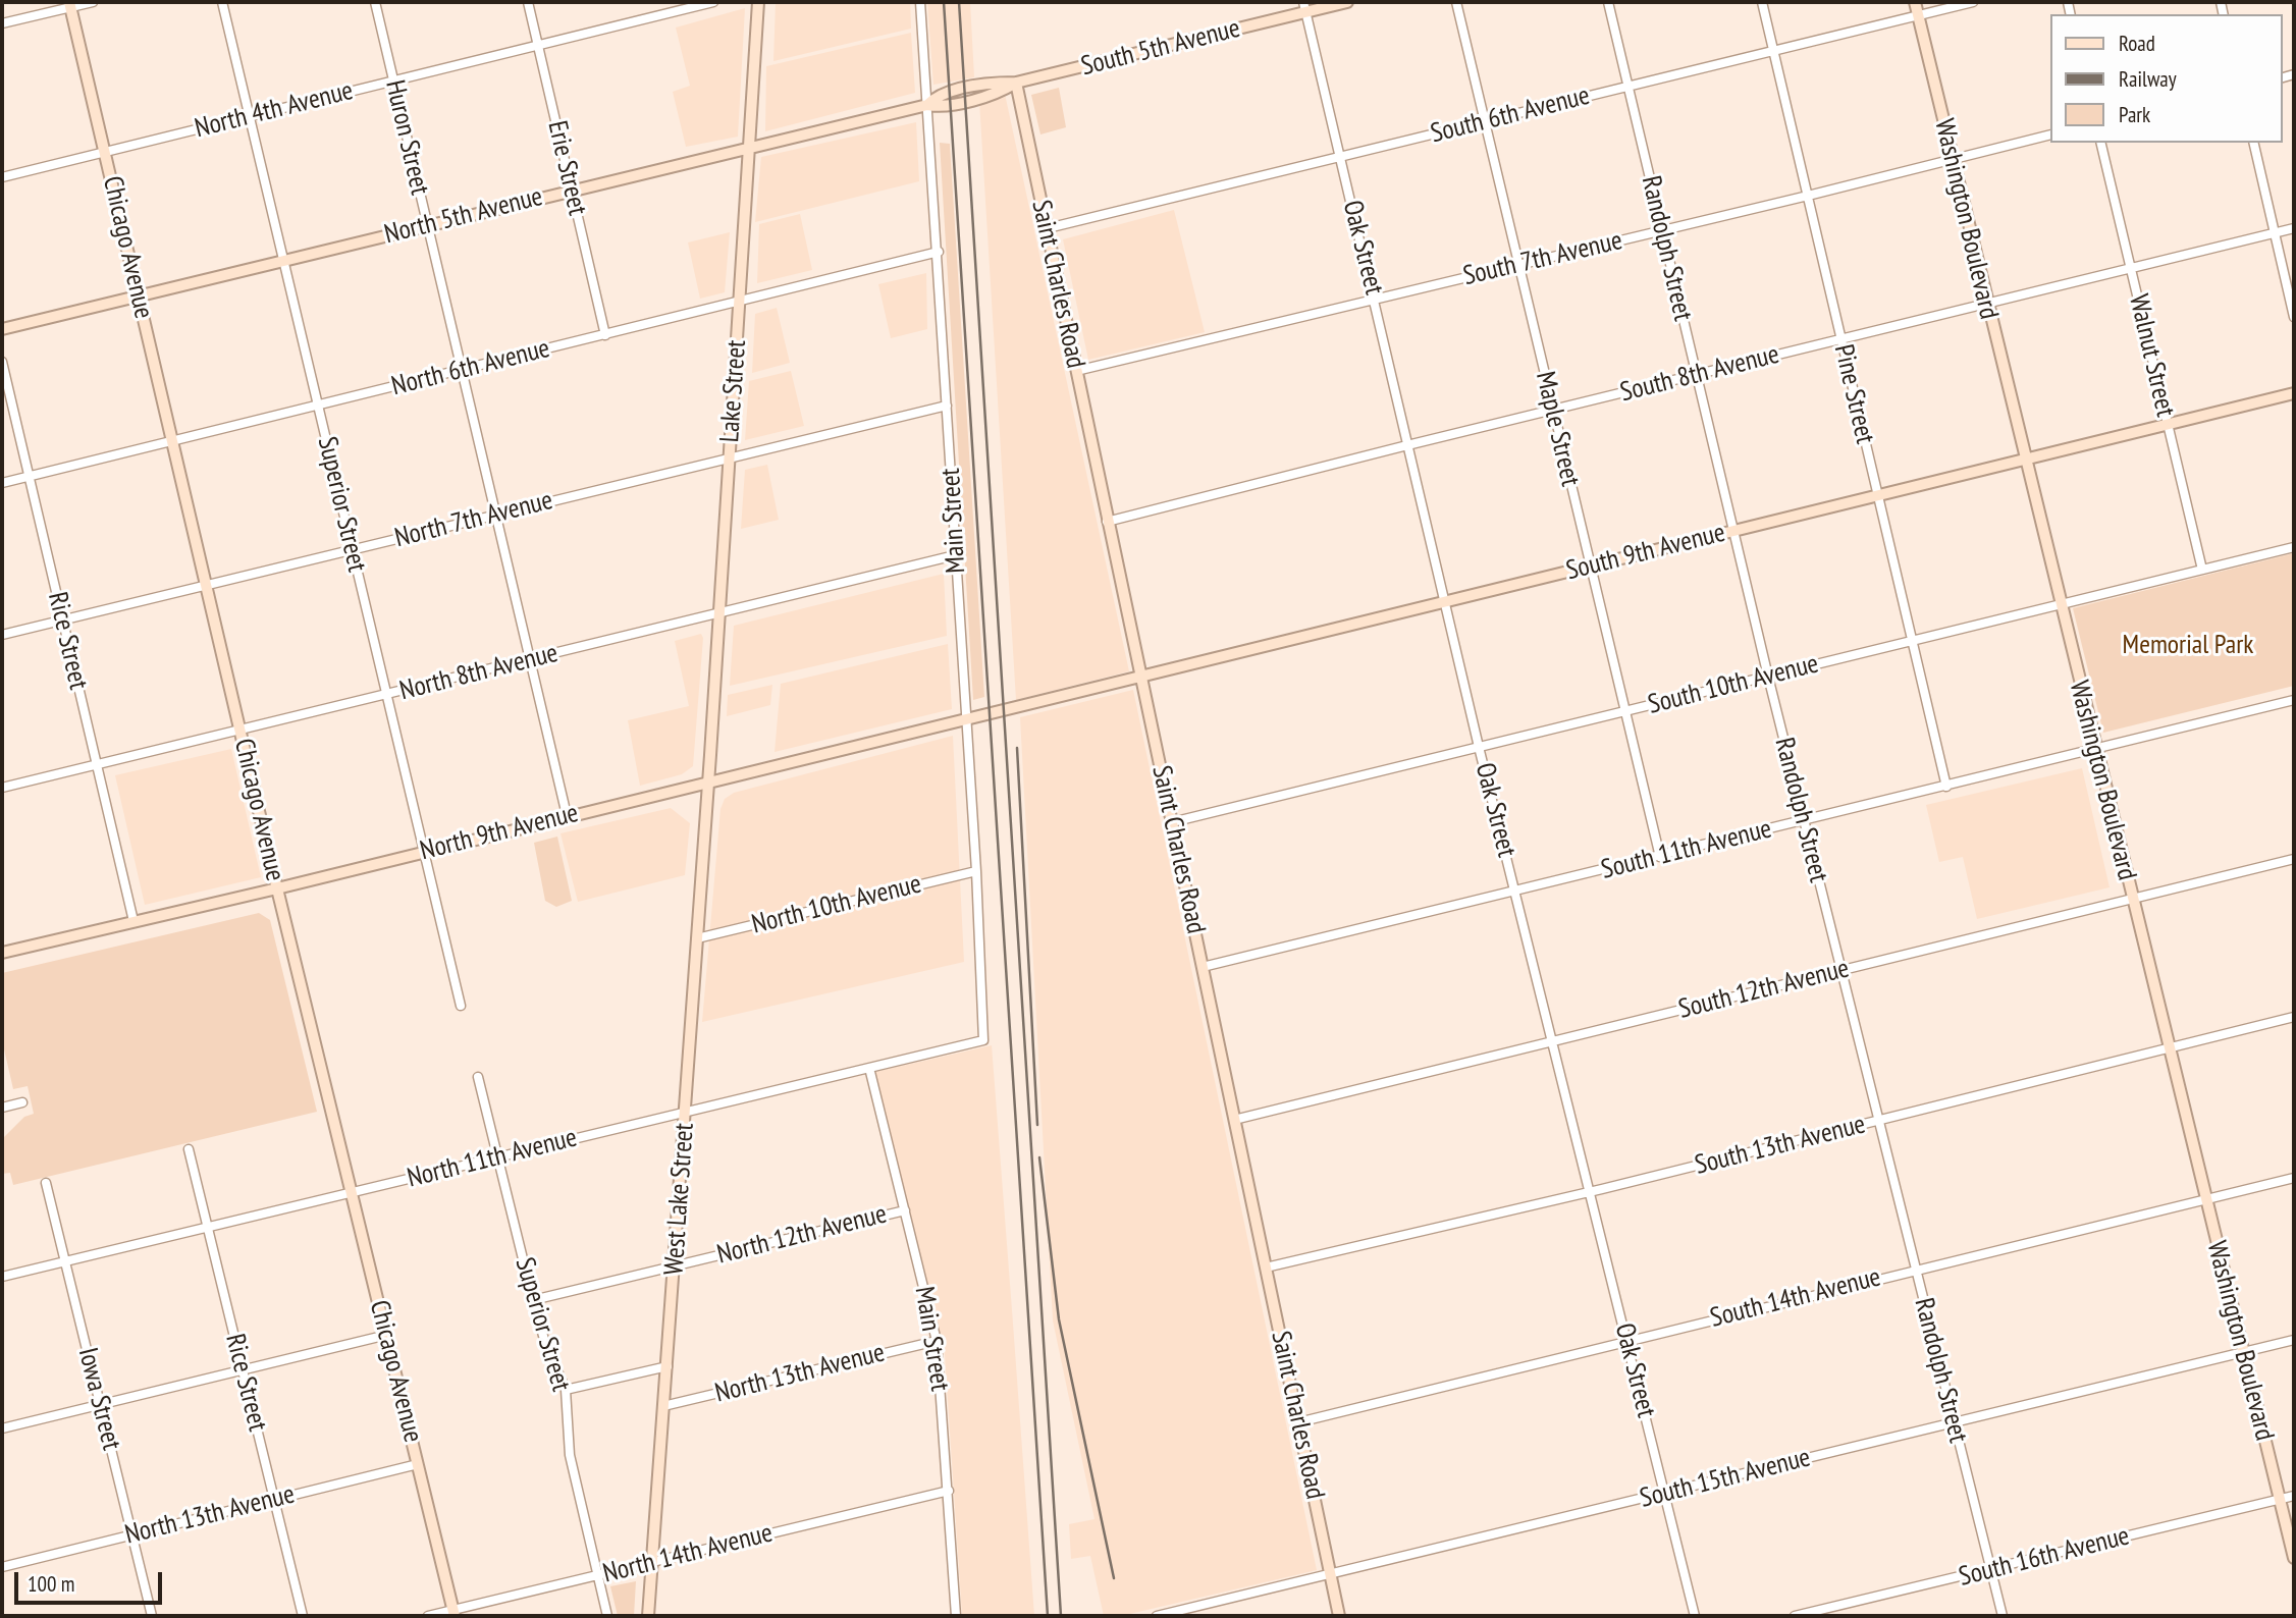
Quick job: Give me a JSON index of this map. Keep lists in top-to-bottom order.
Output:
{
  "streets": {
    "main road": [
      "South 5th Avenue",
      "North 5th Avenue",
      "Washington Boulevard",
      "Chicago Avenue",
      "Saint Charles Road",
      "Lake Street",
      "South 9th Avenue",
      "North 9th Avenue",
      "West Lake Street"
    ],
    "street": [
      "North 4th Avenue",
      "South 6th Avenue",
      "Huron Street",
      "Erie Street",
      "Oak Street",
      "Randolph Street",
      "South 7th Avenue",
      "Walnut Street",
      "North 6th Avenue",
      "South 8th Avenue",
      "Pine Street",
      "Maple Street",
      "Superior Street",
      "North 7th Avenue",
      "Main Street",
      "Rice Street",
      "North 8th Avenue",
      "South 10th Avenue",
      "South 11th Avenue",
      "North 10th Avenue",
      "South 12th Avenue",
      "South 13th Avenue",
      "North 11th Avenue",
      "North 12th Avenue",
      "South 14th Avenue",
      "North 13th Avenue",
      "Iowa Street",
      "South 15th Avenue",
      "North 14th Avenue",
      "South 16th Avenue"
    ]
  },
  "crossings": [
    ["South 5th Avenue", "North 5th Avenue"],
    ["South 5th Avenue", "Oak Street"],
    ["South 5th Avenue", "Saint Charles Road"],
    ["North 4th Avenue", "Huron Street"],
    ["North 4th Avenue", "Erie Street"],
    ["North 4th Avenue", "Chicago Avenue"],
    ["North 4th Avenue", "Superior Street"],
    ["South 6th Avenue", "Washington Boulevard"],
    ["South 6th Avenue", "Oak Street"],
    ["South 6th Avenue", "Randolph Street"],
    ["South 6th Avenue", "Saint Charles Road"],
    ["South 6th Avenue", "Pine Street"],
    ["South 6th Avenue", "Maple Street"],
    ["Huron Street", "North 5th Avenue"],
    ["Huron Street", "North 6th Avenue"],
    ["Huron Street", "North 7th Avenue"],
    ["Huron Street", "North 8th Avenue"],
    ["Huron Street", "North 9th Avenue"],
    ["Erie Street", "North 5th Avenue"],
    ["Erie Street", "North 6th Avenue"],
    ["North 5th Avenue", "Chicago Avenue"],
    ["North 5th Avenue", "Lake Street"],
    ["North 5th Avenue", "Superior Street"],
    ["North 5th Avenue", "Main Street"],
    ["Washington Boulevard", "South 7th Avenue"],
    ["Washington Boulevard", "South 8th Avenue"],
    ["Washington Boulevard", "South 9th Avenue"],
    ["Washington Boulevard", "South 10th Avenue"],
    ["Washington Boulevard", "South 11th Avenue"],
    ["Washington Boulevard", "South 12th Avenue"],
    ["Washington Boulevard", "South 13th Avenue"],
    ["Washington Boulevard", "South 14th Avenue"],
    ["Washington Boulevard", "South 15th Avenue"],
    ["Washington Boulevard", "South 16th Avenue"],
    ["Chicago Avenue", "North 6th Avenue"],
    ["Chicago Avenue", "North 7th Avenue"],
    ["Chicago Avenue", "North 8th Avenue"],
    ["Chicago Avenue", "North 9th Avenue"],
    ["Chicago Avenue", "North 11th Avenue"],
    ["Chicago Avenue", "North 13th Avenue"],
    ["Chicago Avenue", "North 14th Avenue"],
    ["Oak Street", "South 7th Avenue"],
    ["Oak Street", "South 8th Avenue"],
    ["Oak Street", "South 9th Avenue"],
    ["Oak Street", "South 10th Avenue"],
    ["Oak Street", "South 11th Avenue"],
    ["Oak Street", "South 12th Avenue"],
    ["Oak Street", "South 13th Avenue"],
    ["Oak Street", "South 14th Avenue"],
    ["Oak Street", "South 15th Avenue"],
    ["Randolph Street", "South 7th Avenue"],
    ["Randolph Street", "South 8th Avenue"],
    ["Randolph Street", "South 9th Avenue"],
    ["Randolph Street", "South 10th Avenue"],
    ["Randolph Street", "South 11th Avenue"],
    ["Randolph Street", "South 12th Avenue"],
    ["Randolph Street", "South 13th Avenue"],
    ["Randolph Street", "South 14th Avenue"],
    ["Randolph Street", "South 15th Avenue"],
    ["Randolph Street", "South 16th Avenue"],
    ["South 7th Avenue", "Saint Charles Road"],
    ["South 7th Avenue", "Pine Street"],
    ["South 7th Avenue", "Maple Street"],
    ["Saint Charles Road", "South 8th Avenue"],
    ["Saint Charles Road", "South 9th Avenue"],
    ["Saint Charles Road", "South 10th Avenue"],
    ["Saint Charles Road", "South 11th Avenue"],
    ["Saint Charles Road", "South 12th Avenue"],
    ["Saint Charles Road", "South 13th Avenue"],
    ["Saint Charles Road", "South 14th Avenue"],
    ["Saint Charles Road", "South 15th Avenue"],
    ["Walnut Street", "South 8th Avenue"],
    ["Walnut Street", "South 9th Avenue"],
    ["Walnut Street", "South 10th Avenue"],
    ["North 6th Avenue", "Lake Street"],
    ["North 6th Avenue", "Superior Street"],
    ["North 6th Avenue", "Main Street"],
    ["North 6th Avenue", "Rice Street"],
    ["South 8th Avenue", "Pine Street"],
    ["South 8th Avenue", "Maple Street"],
    ["Lake Street", "North 7th Avenue"],
    ["Lake Street", "North 8th Avenue"],
    ["Lake Street", "North 9th Avenue"],
    ["Lake Street", "West Lake Street"],
    ["Pine Street", "South 9th Avenue"],
    ["Pine Street", "South 10th Avenue"],
    ["Pine Street", "South 11th Avenue"],
    ["Maple Street", "South 9th Avenue"],
    ["Maple Street", "South 10th Avenue"],
    ["Maple Street", "South 11th Avenue"],
    ["Superior Street", "North 7th Avenue"],
    ["Superior Street", "North 8th Avenue"],
    ["Superior Street", "North 9th Avenue"],
    ["Superior Street", "North 11th Avenue"],
    ["Superior Street", "North 12th Avenue"],
    ["Superior Street", "North 14th Avenue"],
    ["North 7th Avenue", "Main Street"],
    ["North 7th Avenue", "Rice Street"],
    ["Main Street", "North 8th Avenue"],
    ["Main Street", "North 9th Avenue"],
    ["Main Street", "North 10th Avenue"],
    ["Main Street", "North 11th Avenue"],
    ["Main Street", "North 12th Avenue"],
    ["Main Street", "North 13th Avenue"],
    ["Main Street", "North 14th Avenue"],
    ["South 9th Avenue", "North 9th Avenue"],
    ["Rice Street", "North 8th Avenue"],
    ["Rice Street", "North 9th Avenue"],
    ["Rice Street", "North 11th Avenue"],
    ["Rice Street", "North 13th Avenue"],
    ["North 9th Avenue", "West Lake Street"],
    ["North 10th Avenue", "West Lake Street"],
    ["North 11th Avenue", "West Lake Street"],
    ["North 11th Avenue", "Iowa Street"],
    ["West Lake Street", "North 12th Avenue"],
    ["West Lake Street", "North 13th Avenue"],
    ["West Lake Street", "North 14th Avenue"],
    ["North 13th Avenue", "Iowa Street"]
  ],
  "parks": ["Memorial Park"],
  "legend": ["Road", "Railway", "Park"],
  "scale_bar": "100 m"
}
